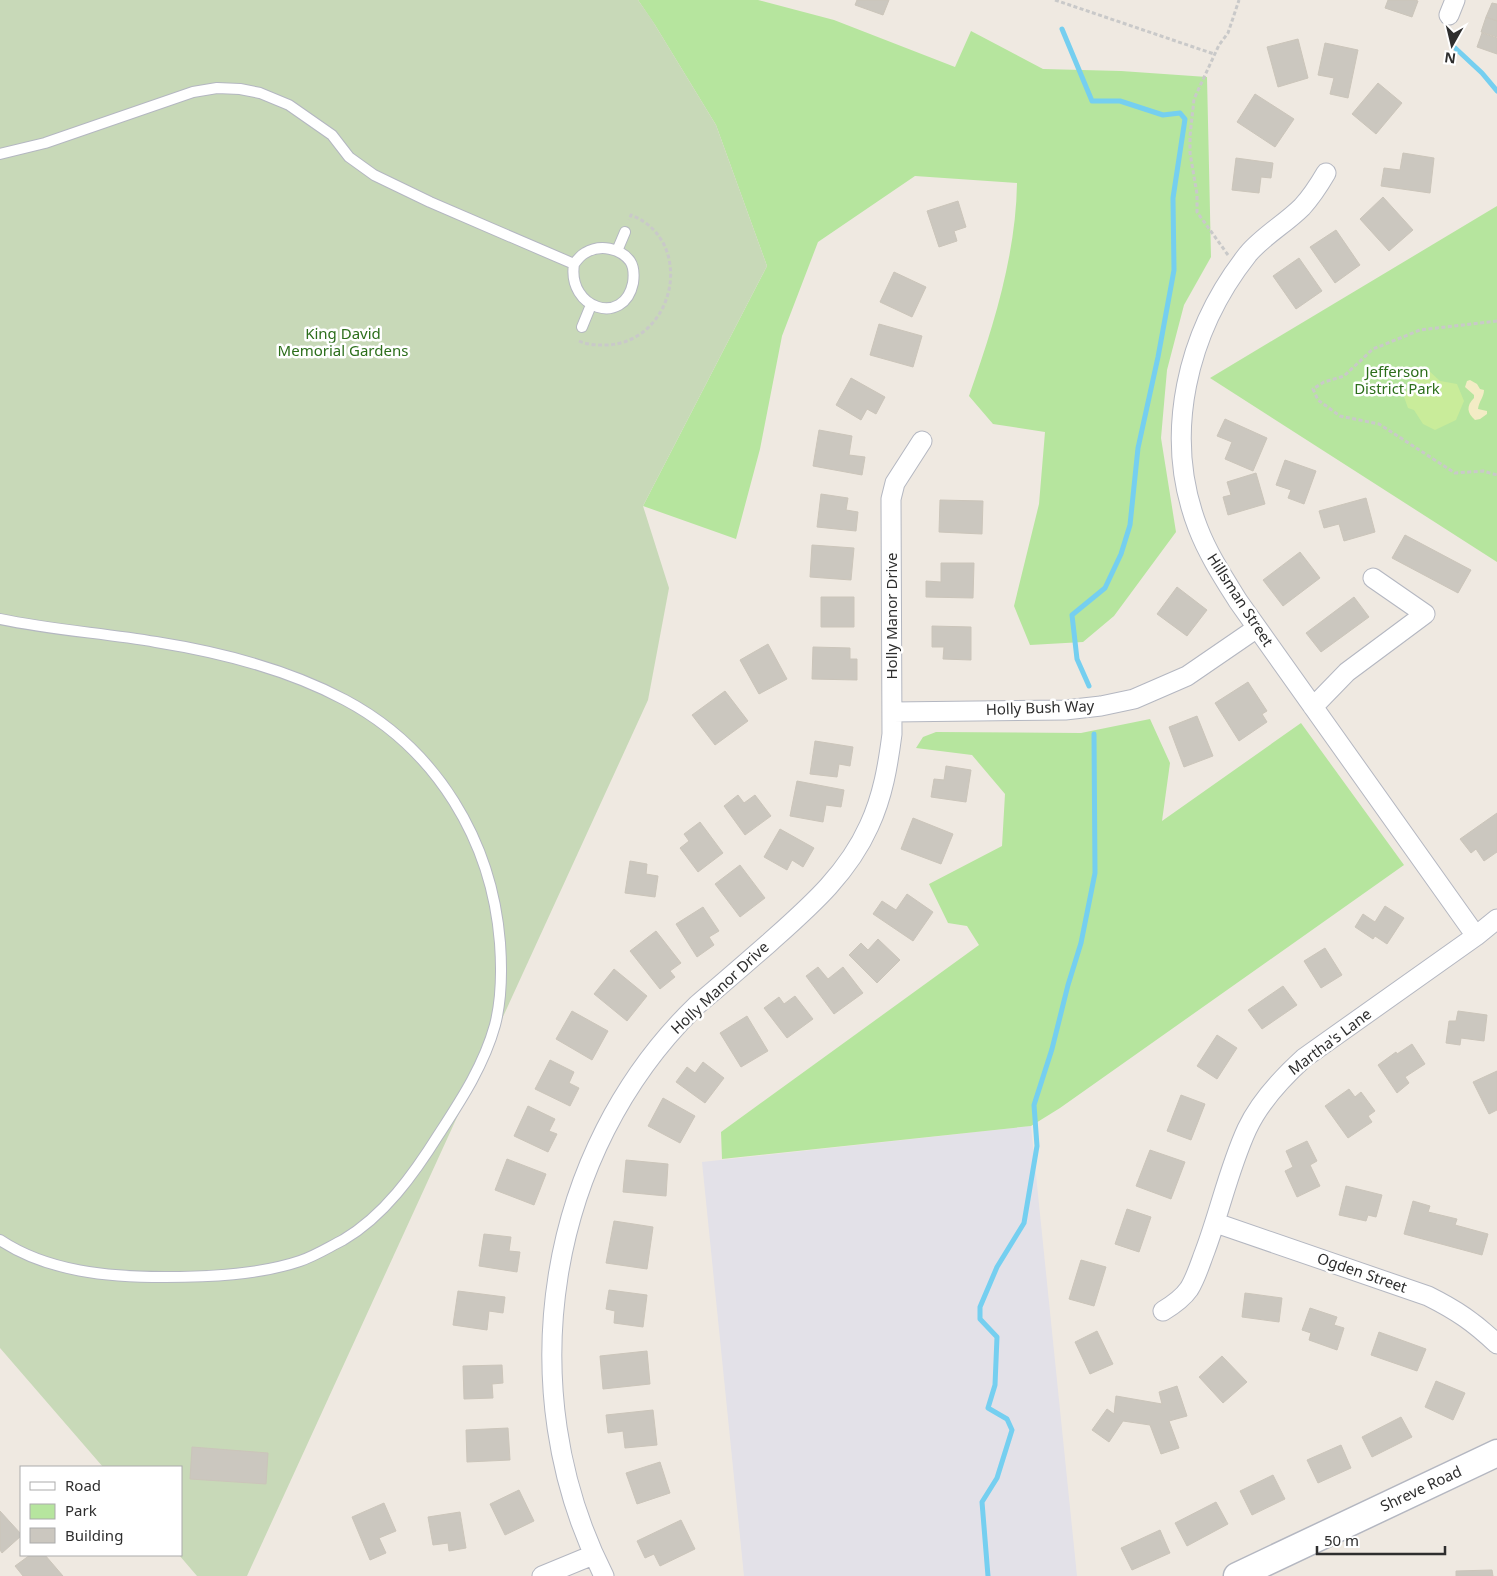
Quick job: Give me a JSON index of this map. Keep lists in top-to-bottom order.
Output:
{
  "streets": {
    "main road": ["Shreve Road"],
    "street": [
      "Hillsman Street",
      "Holly Manor Drive",
      "Holly Bush Way",
      "Martha's Lane",
      "Ogden Street"
    ]
  },
  "crossings": [
    ["Hillsman Street", "Holly Bush Way"],
    ["Hillsman Street", "Martha's Lane"],
    ["Holly Manor Drive", "Holly Bush Way"],
    ["Martha's Lane", "Ogden Street"]
  ],
  "parks": ["King David Memorial Gardens", "Jefferson District Park"],
  "legend": ["Road", "Park", "Building"],
  "scale_bar": "50 m",
  "north": "bottom"
}
